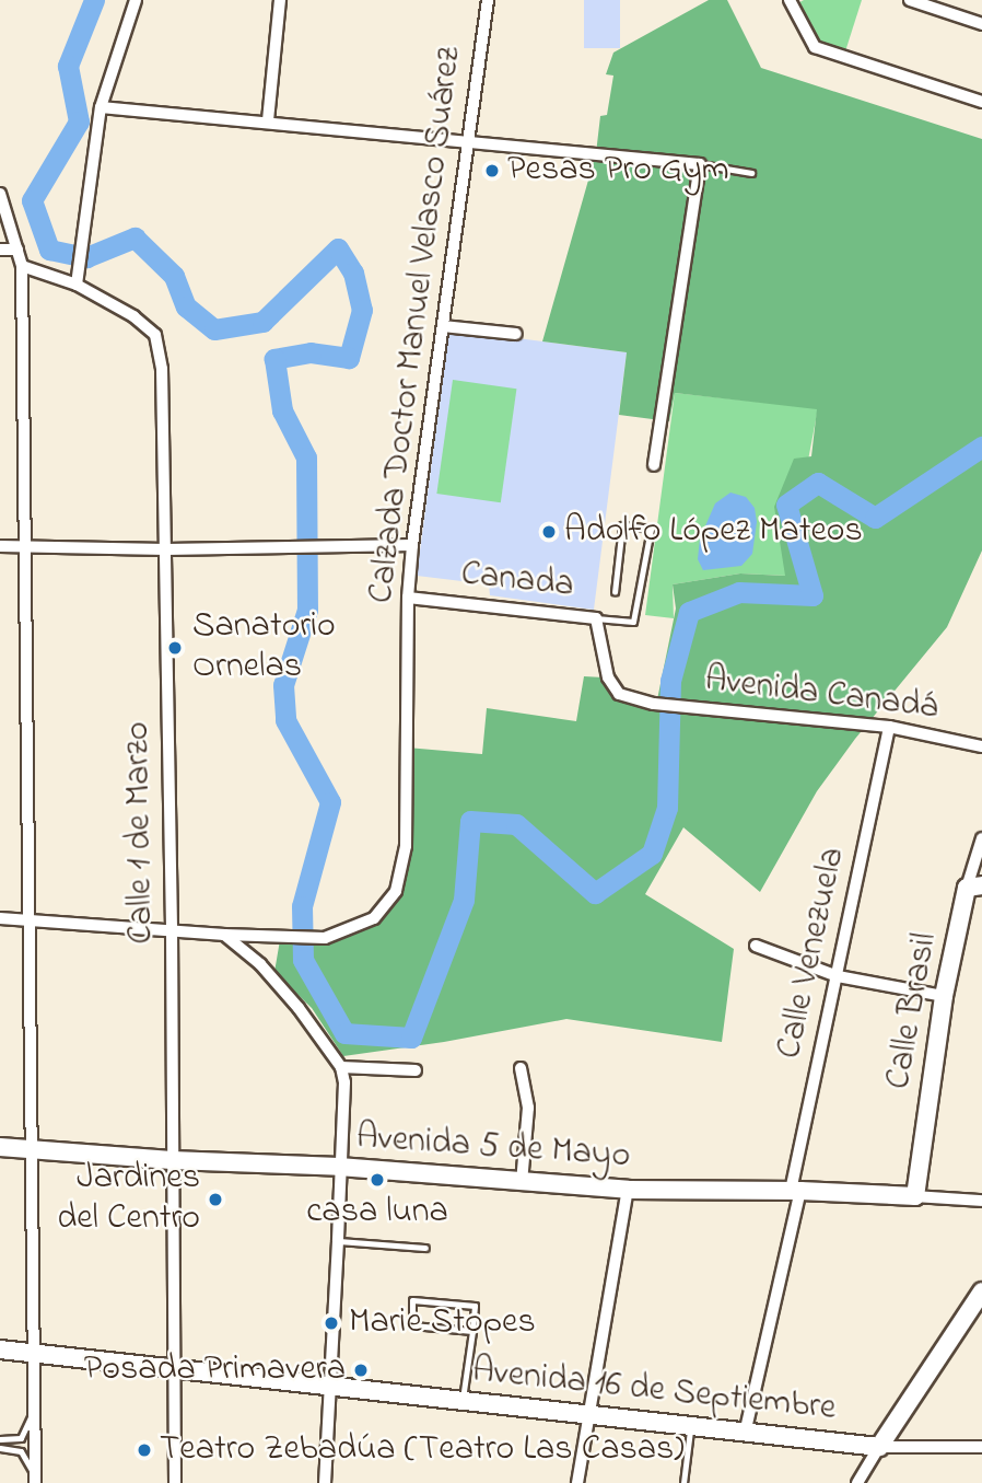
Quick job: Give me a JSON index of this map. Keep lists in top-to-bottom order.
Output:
{
  "streets": {
    "main road": ["Calle Brasil", "Avenida 5 de Mayo", "Avenida 16 de Septiembre"],
    "street": [
      "Calzada Doctor Manuel Velasco Suárez",
      "Canada",
      "Avenida Canadá",
      "Calle 1 de Marzo",
      "Calle Venezuela"
    ]
  },
  "crossings": [
    ["Calzada Doctor Manuel Velasco Suárez", "Canada"],
    ["Canada", "Avenida Canadá"],
    ["Avenida Canadá", "Calle Venezuela"],
    ["Calle 1 de Marzo", "Avenida 5 de Mayo"],
    ["Calle 1 de Marzo", "Avenida 16 de Septiembre"],
    ["Calle Venezuela", "Avenida 5 de Mayo"],
    ["Calle Venezuela", "Avenida 16 de Septiembre"],
    ["Calle Brasil", "Avenida 5 de Mayo"]
  ],
  "places": [
    "Pesas Pro Gym",
    "Adolfo López Mateos",
    "Sanatorio Ornelas",
    "casa luna",
    "Jardines del Centro",
    "Marie Stopes",
    "Posada Primavera",
    "Teatro Zebadúa (Teatro Las Casas)"
  ]
}
